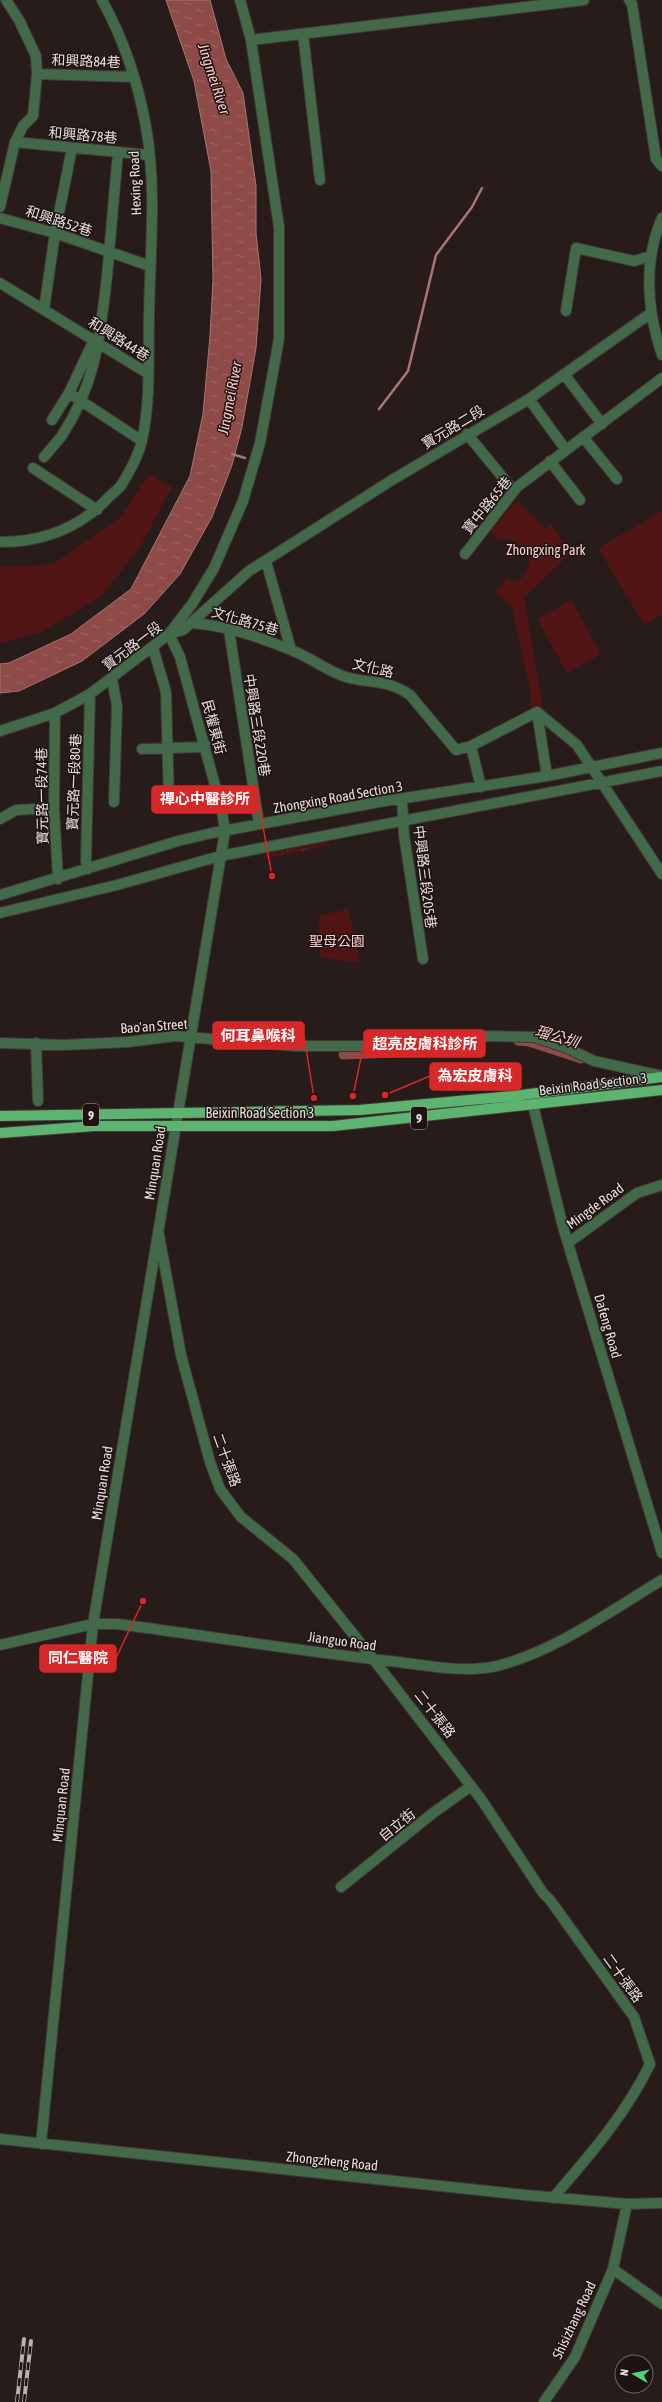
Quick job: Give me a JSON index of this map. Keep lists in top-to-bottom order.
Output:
{
  "streets": {
    "main road": ["Beixin Road Section 3", "9"],
    "street": [
      "和興路84巷",
      "和興路78巷",
      "Hexing Road",
      "和興路52巷",
      "和興路44巷",
      "寶元路二段",
      "寶中路65巷",
      "文化路75巷",
      "寶元路一段",
      "文化路",
      "中興路三段220巷",
      "民權東街",
      "寶元路一段80巷",
      "寶元路一段74巷",
      "Zhongxing Road Section 3",
      "中興路三段205巷",
      "Bao'an Street",
      "Minquan Road",
      "Mingde Road",
      "Dafeng Road",
      "二十張路",
      "Jianguo Road",
      "自立街",
      "Zhongzheng Road",
      "Shisizhang Road"
    ]
  },
  "crossings": [
    ["和興路84巷", "Hexing Road"],
    ["和興路78巷", "Hexing Road"],
    ["和興路78巷", "和興路52巷"],
    ["Hexing Road", "和興路52巷"],
    ["Hexing Road", "和興路44巷"],
    ["寶元路二段", "寶元路一段"],
    ["文化路75巷", "寶元路一段"],
    ["文化路75巷", "文化路"],
    ["文化路75巷", "中興路三段220巷"],
    ["寶元路一段", "民權東街"],
    ["寶元路一段", "寶元路一段80巷"],
    ["寶元路一段", "寶元路一段74巷"],
    ["中興路三段220巷", "Zhongxing Road Section 3"],
    ["民權東街", "Zhongxing Road Section 3"],
    ["民權東街", "Minquan Road"],
    ["寶元路一段80巷", "Zhongxing Road Section 3"],
    ["寶元路一段74巷", "Zhongxing Road Section 3"],
    ["Zhongxing Road Section 3", "中興路三段205巷"],
    ["Zhongxing Road Section 3", "Minquan Road"],
    ["Bao'an Street", "Beixin Road Section 3"],
    ["Bao'an Street", "Minquan Road"],
    ["Beixin Road Section 3", "Minquan Road"],
    ["Beixin Road Section 3", "Dafeng Road"],
    ["Minquan Road", "二十張路"],
    ["Minquan Road", "Jianguo Road"],
    ["Minquan Road", "Zhongzheng Road"],
    ["Mingde Road", "Dafeng Road"],
    ["二十張路", "Jianguo Road"],
    ["二十張路", "自立街"],
    ["二十張路", "Zhongzheng Road"],
    ["Zhongzheng Road", "Shisizhang Road"]
  ],
  "water": ["Jingmei River", "瑠公圳"],
  "parks": ["Zhongxing Park", "聖母公園"],
  "places": [
    "禪心中醫診所",
    "為宏皮膚科",
    "超亮皮膚科診所",
    "何耳鼻喉科",
    "同仁醫院"
  ],
  "north": "left"
}
